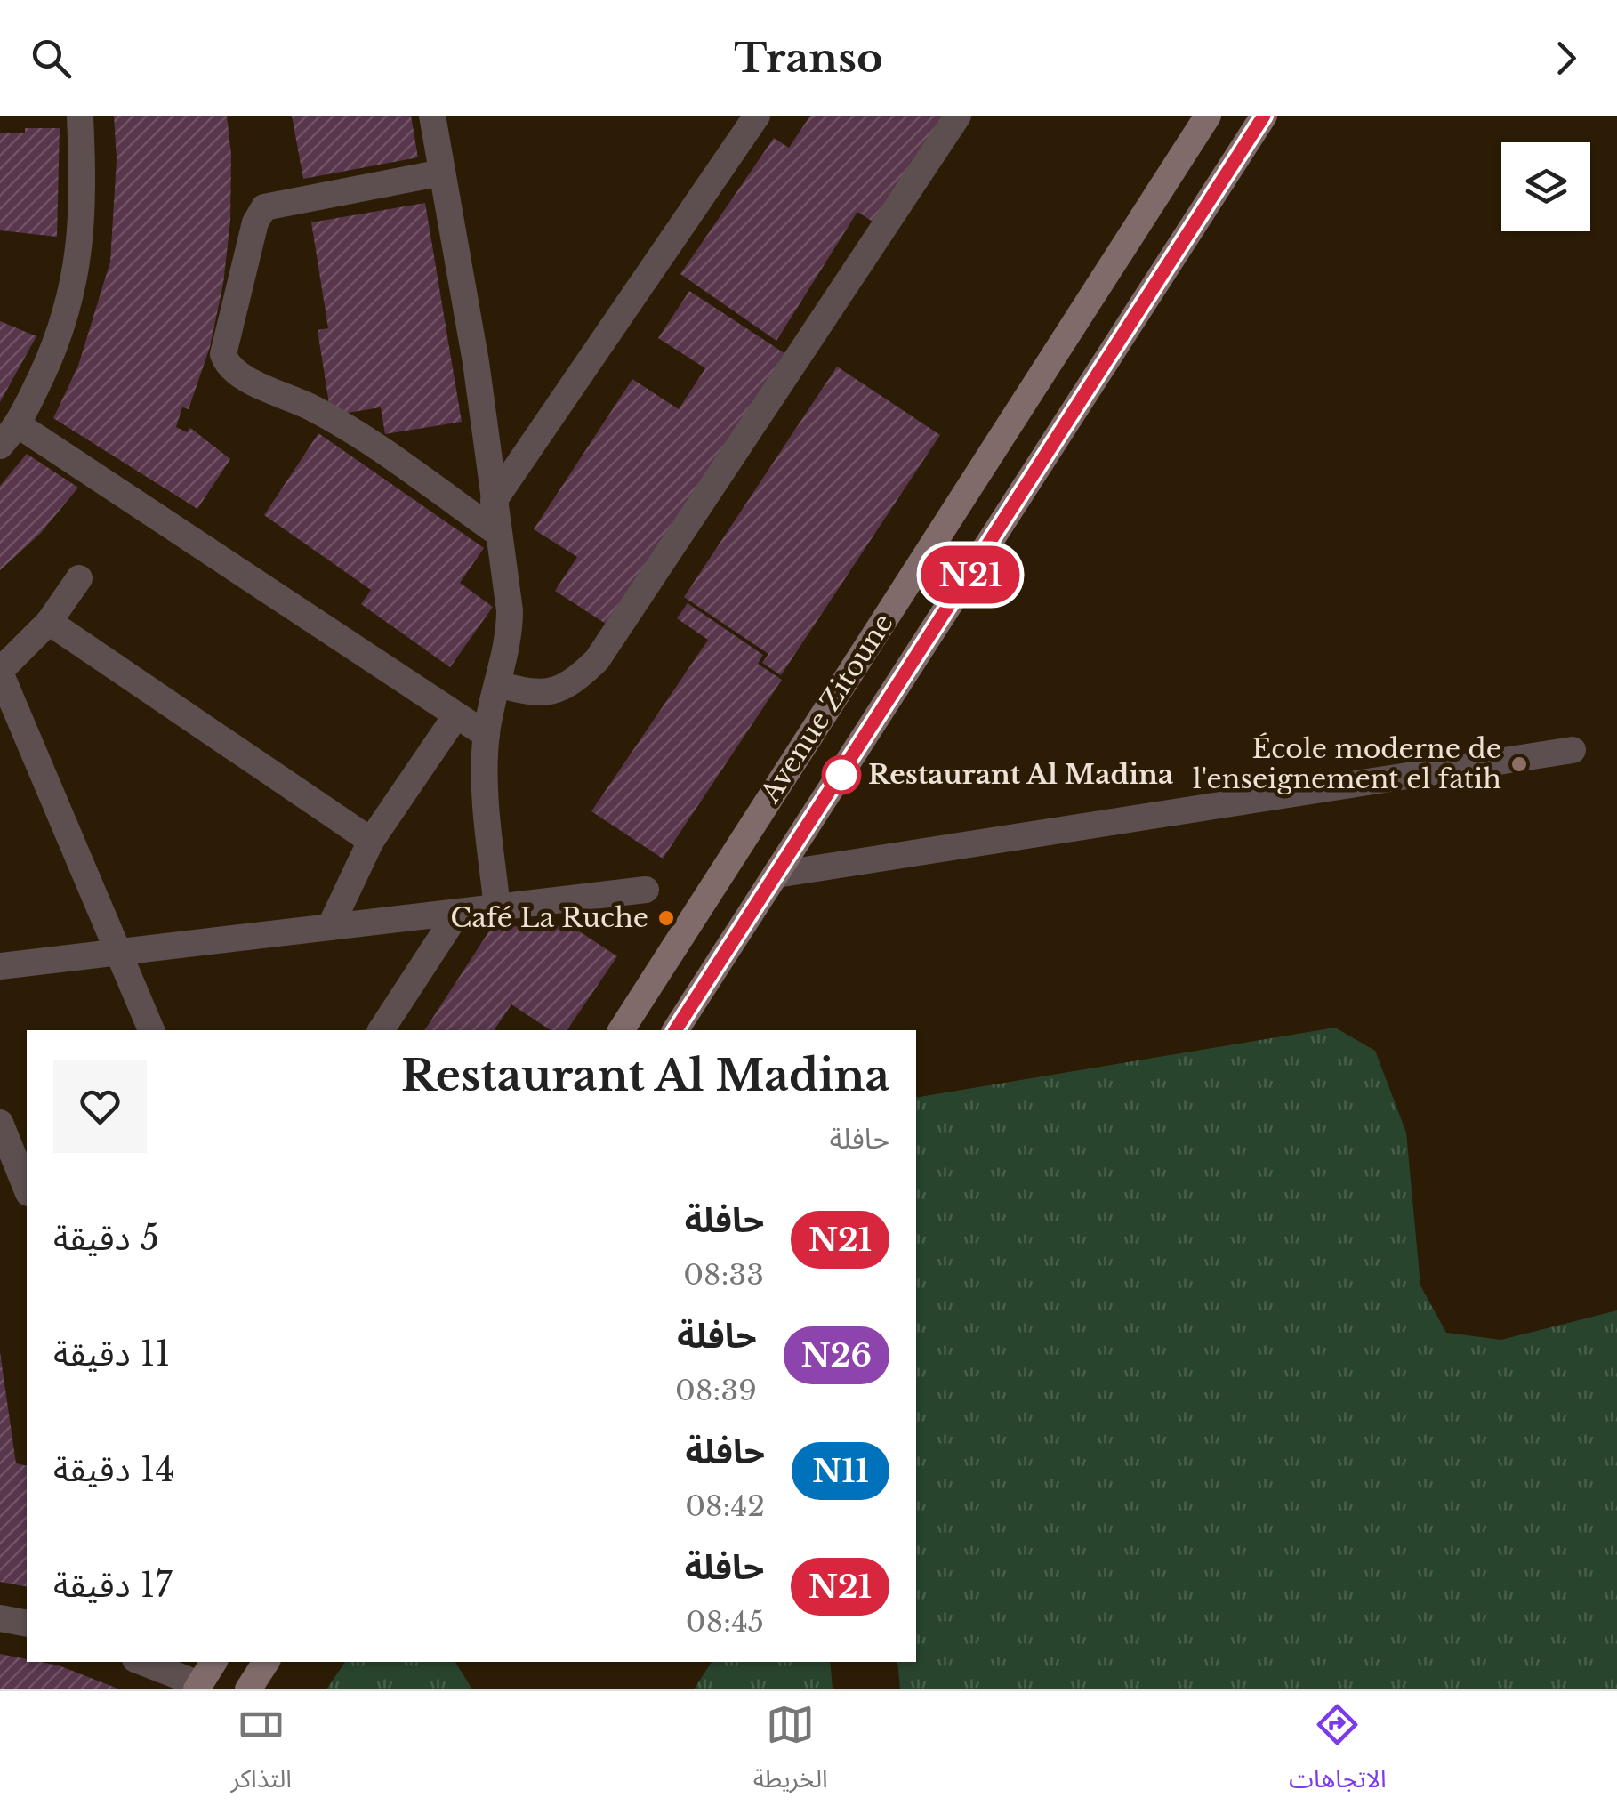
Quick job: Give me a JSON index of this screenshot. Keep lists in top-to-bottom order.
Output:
{
  "streets": {
    "main road": ["Avenue Zitoune"]
  },
  "places": ["École moderne de l'enseignement el fatih", "Restaurant Al Madina", "Café La Ruche"],
  "lines": ["bus line N21"],
  "page": {
    "header": "Transo",
    "on_map": "N21",
    "heading": ["Restaurant Al Madina", "حافلة"],
    "list": [
      {
        "mark": "N21",
        "name": "حافلة",
        "note": "08:33",
        "value": "5 دقيقة"
      },
      {
        "mark": "N26",
        "name": "حافلة",
        "note": "08:39",
        "value": "11 دقيقة"
      },
      {
        "mark": "N11",
        "name": "حافلة",
        "note": "08:42",
        "value": "14 دقيقة"
      },
      {
        "mark": "N21",
        "name": "حافلة",
        "note": "08:45",
        "value": "17 دقيقة"
      }
    ],
    "tabs": ["الاتجاهات", "الخريطة", "التذاكر"]
  }
}
